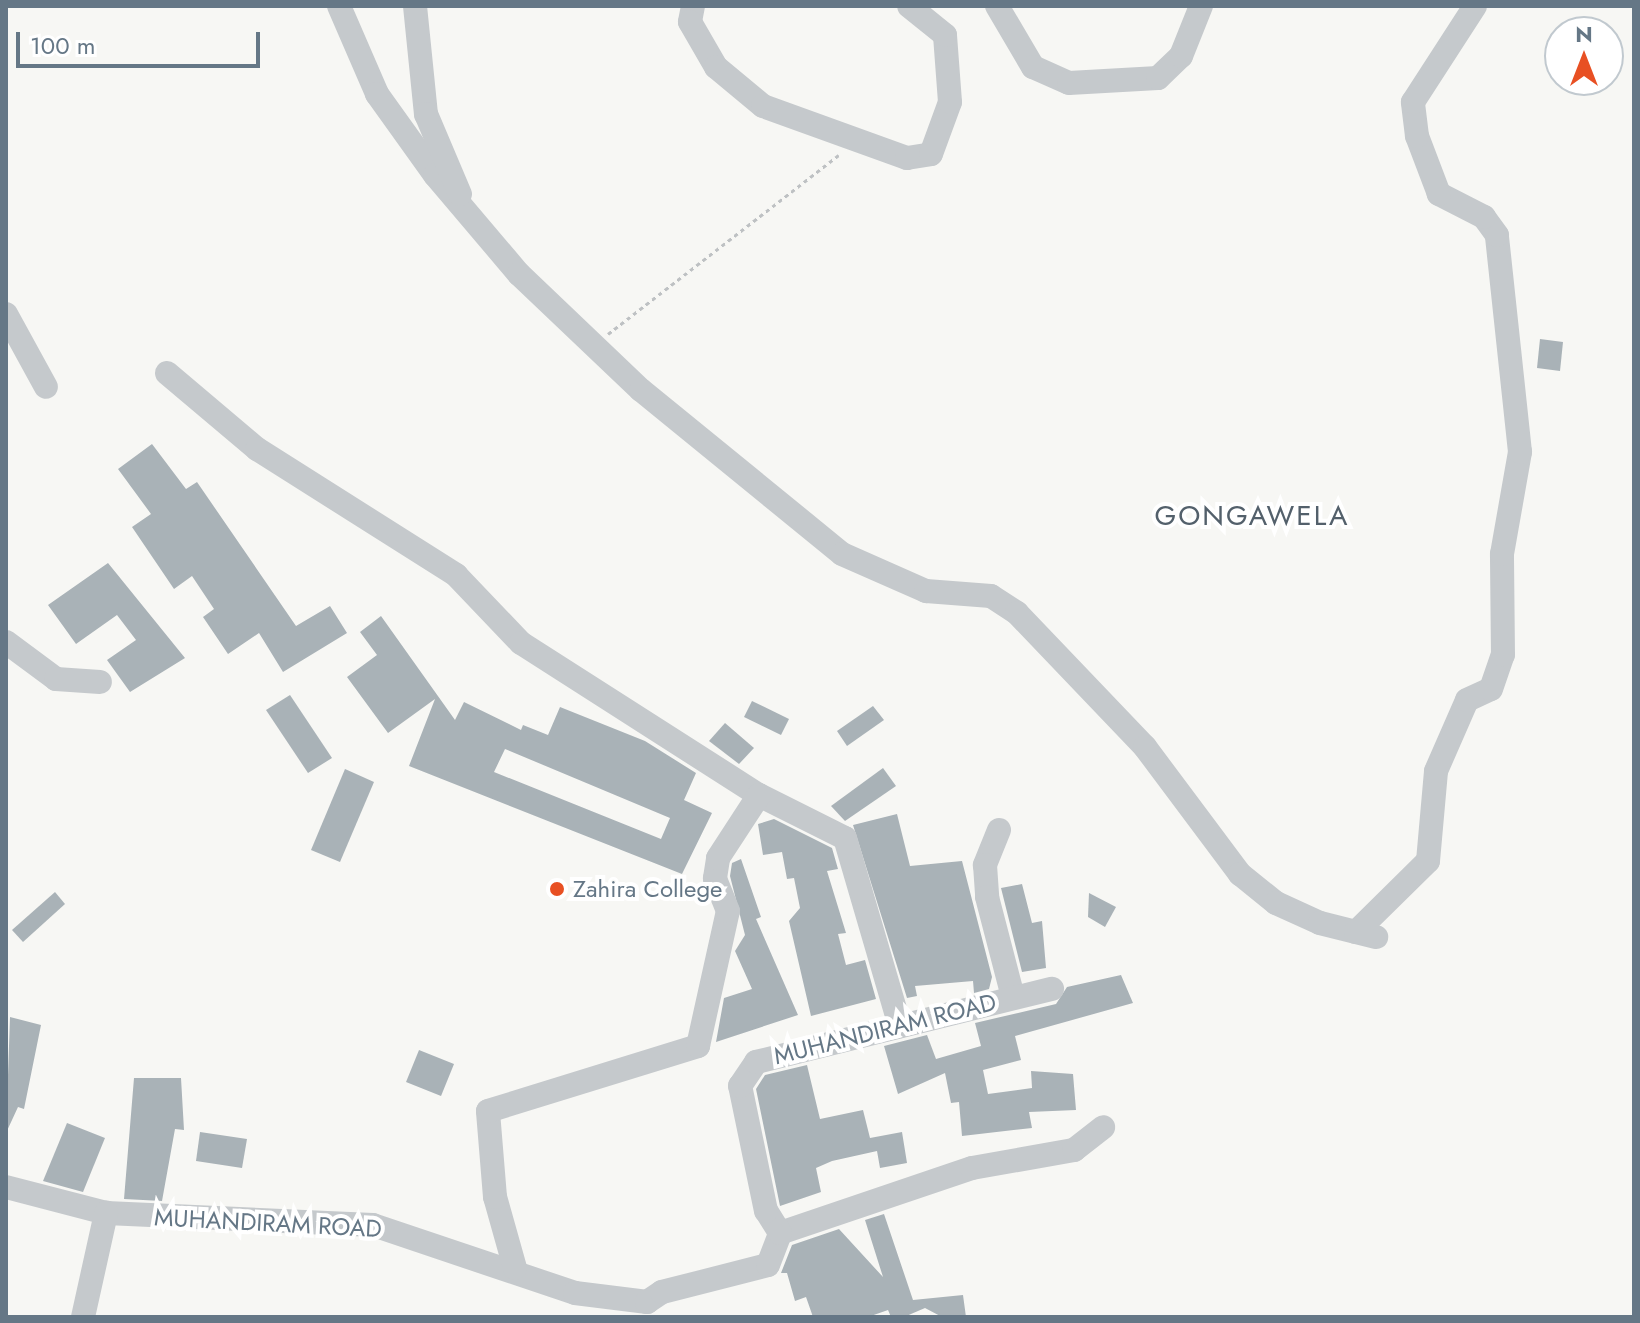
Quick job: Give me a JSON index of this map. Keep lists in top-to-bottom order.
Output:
{
  "streets": {
    "street": ["MUHANDIRAM ROAD"]
  },
  "districts": ["GONGAWELA"],
  "places": ["Zahira College"],
  "scale_bar": "100 m",
  "north": "top"
}
